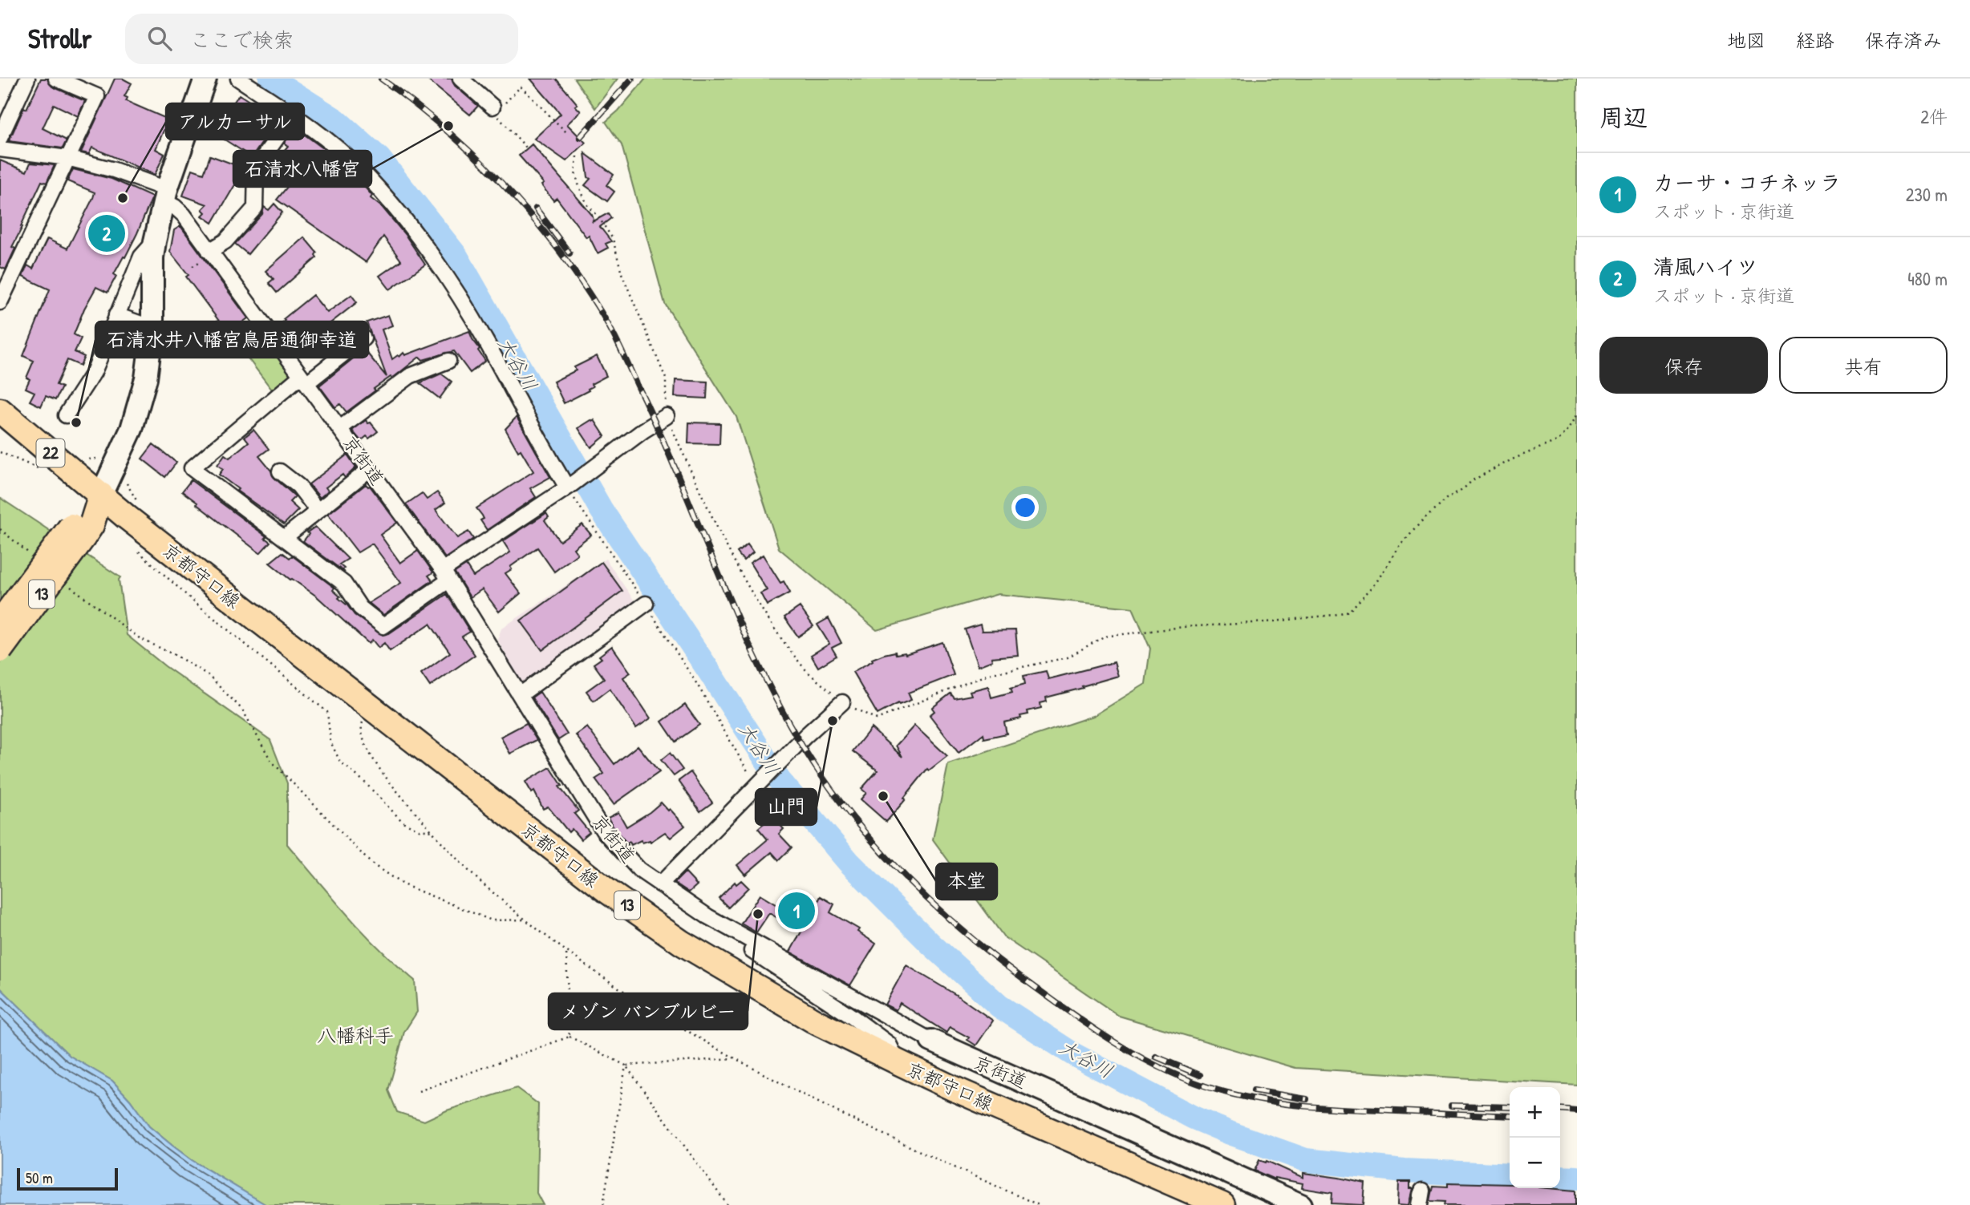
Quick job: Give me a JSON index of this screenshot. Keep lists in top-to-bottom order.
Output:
{
  "streets": {
    "main road": ["22", "京都守口線", "13"],
    "street": ["京街道"]
  },
  "crossings": [
    ["22", "京都守口線"],
    ["22", "13"],
    ["京都守口線", "13"]
  ],
  "districts": ["八幡科手"],
  "water": ["大谷川"],
  "places": [
    "石清水八幡宮",
    "アルカーサル",
    "石清水井八幡宮鳥居通御幸道",
    "山門",
    "本堂",
    "メゾン バンブルビー"
  ],
  "scale_bar": "50 m",
  "page": {
    "header": "Strollr",
    "search": "ここで検索",
    "nav": ["地図", "経路", "保存済み"],
    "heading": ["周辺", "2件"],
    "list": [
      {
        "mark": "1",
        "name": "カーサ・コチネッラ",
        "note": "スポット · 京街道",
        "value": "230 m"
      },
      {
        "mark": "2",
        "name": "清風ハイツ",
        "note": "スポット · 京街道",
        "value": "480 m"
      }
    ],
    "pins": ["2", "1"],
    "buttons": ["保存", "共有"],
    "map_buttons": ["+", "−"],
    "scale": "50 m"
  }
}
